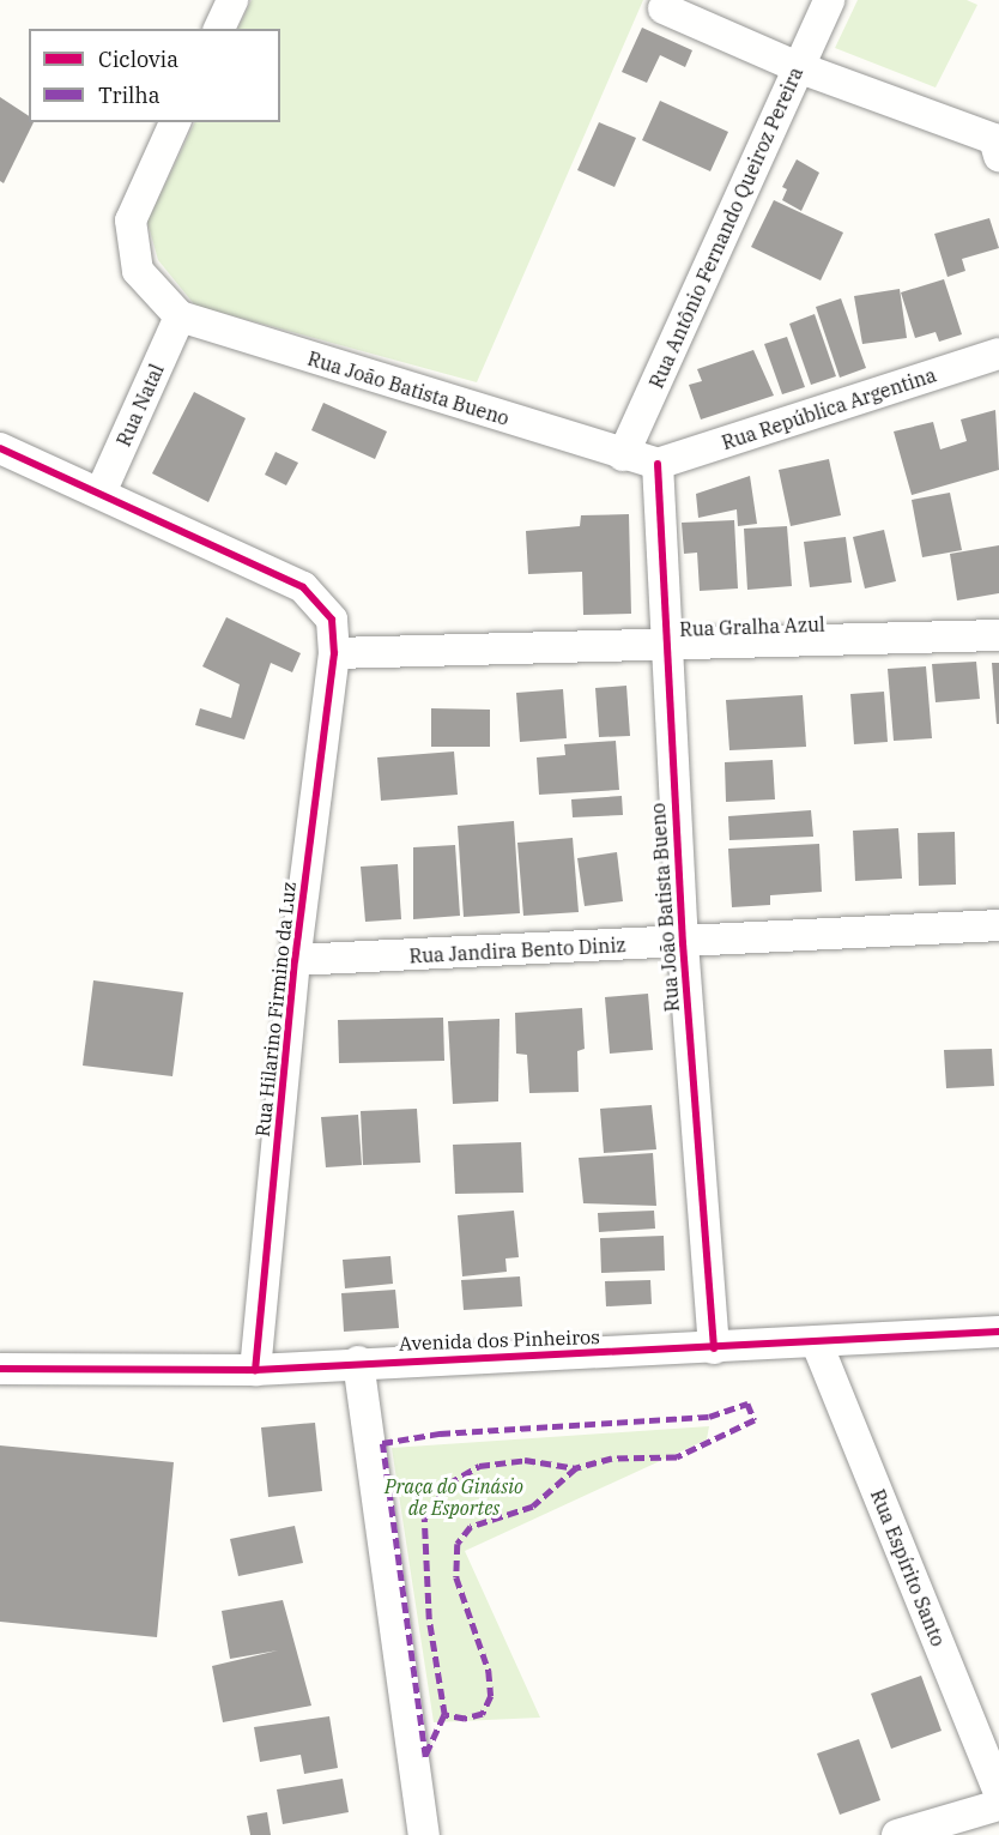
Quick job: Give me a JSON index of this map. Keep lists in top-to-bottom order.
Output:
{
  "streets": {
    "street": [
      "Rua Antônio Fernando Queiroz Pereira",
      "Rua João Batista Bueno",
      "Rua Natal",
      "Rua República Argentina",
      "Rua Gralha Azul",
      "Rua Jandira Bento Diniz",
      "Rua Hilarino Firmino da Luz",
      "Avenida dos Pinheiros",
      "Rua Espírito Santo"
    ]
  },
  "crossings": [
    ["Rua Antônio Fernando Queiroz Pereira", "Rua João Batista Bueno"],
    ["Rua João Batista Bueno", "Rua Natal"],
    ["Rua João Batista Bueno", "Rua República Argentina"],
    ["Rua João Batista Bueno", "Rua Gralha Azul"],
    ["Rua João Batista Bueno", "Rua Jandira Bento Diniz"],
    ["Rua João Batista Bueno", "Avenida dos Pinheiros"],
    ["Rua Natal", "Rua Hilarino Firmino da Luz"],
    ["Rua Gralha Azul", "Rua Hilarino Firmino da Luz"],
    ["Rua Jandira Bento Diniz", "Rua Hilarino Firmino da Luz"],
    ["Rua Hilarino Firmino da Luz", "Avenida dos Pinheiros"],
    ["Avenida dos Pinheiros", "Rua Espírito Santo"]
  ],
  "parks": ["Praça do Ginásio de Esportes"],
  "legend": ["Ciclovia", "Trilha"]
}
